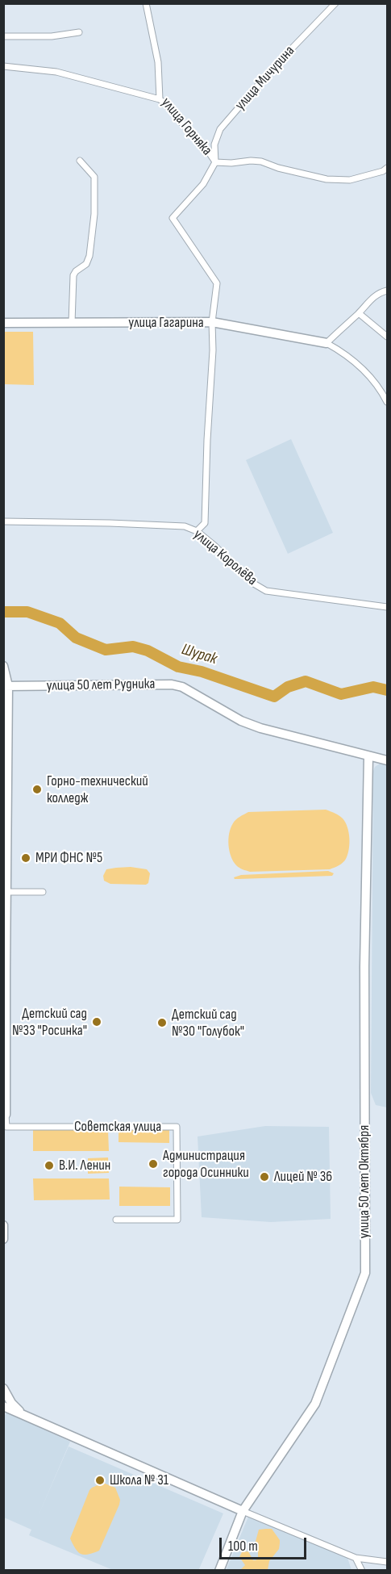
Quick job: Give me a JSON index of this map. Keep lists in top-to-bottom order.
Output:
{
  "streets": {
    "street": [
      "улица Мичурина",
      "улица Горняка",
      "улица Гагарина",
      "улица Королёва",
      "улица 50 лет Рудника",
      "Советская улица",
      "улица 50 лет Октября"
    ]
  },
  "crossings": [
    ["улица Мичурина", "улица Горняка"],
    ["улица 50 лет Рудника", "улица 50 лет Октября"]
  ],
  "water": ["Шурак"],
  "places": [
    "Горно-технический колледж",
    "МРИ ФНС №5",
    "Детский сад №33 \"Росинка\"",
    "Детский сад №30 \"Голубок\"",
    "Администрация города Осинники",
    "В.И. Ленин",
    "Лицей № 36",
    "Школа № 31"
  ],
  "scale_bar": "100 m"
}
